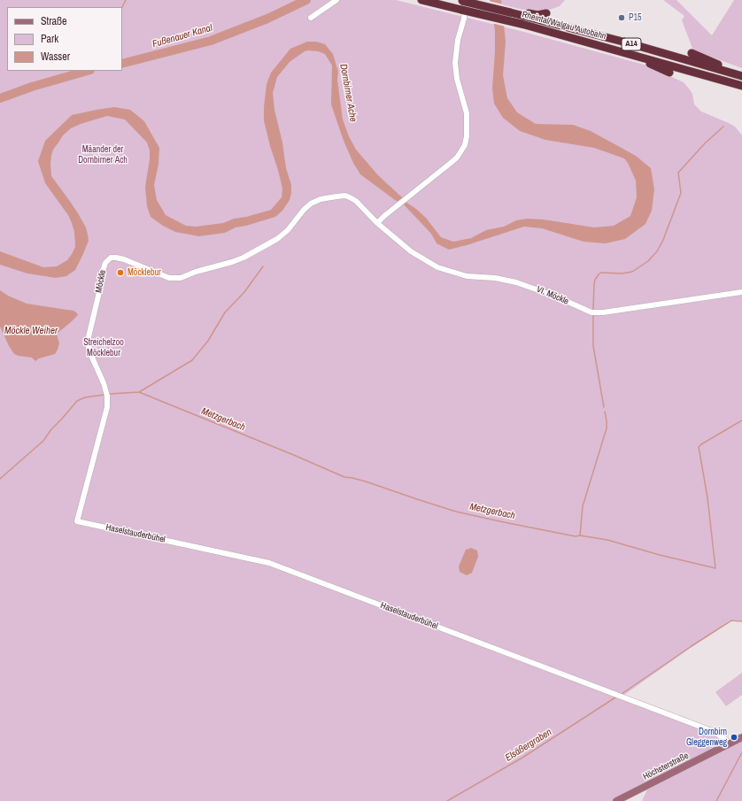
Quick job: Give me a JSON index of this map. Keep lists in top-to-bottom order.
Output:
{
  "streets": {
    "highway": ["Rheintal/Walgau Autobahn", "A14"],
    "main road": ["Höchsterstraße"],
    "street": ["Möckle", "VI. Möckle", "Haselstauderbühel"]
  },
  "crossings": [
    ["Möckle", "VI. Möckle"],
    ["Möckle", "Haselstauderbühel"],
    ["Haselstauderbühel", "Höchsterstraße"]
  ],
  "water": [
    "Fußenauer Kanal",
    "Dornbirner Ache",
    "Möckle Weiher",
    "Metzgerbach",
    "Elsäßergraben"
  ],
  "parks": ["Mäander der Dornbirner Ach", "Streichelzoo Möcklebur"],
  "places": ["P15", "Möcklebur", "Dornbirn Gleggenweg"],
  "legend": ["Straße", "Park", "Wasser"]
}
